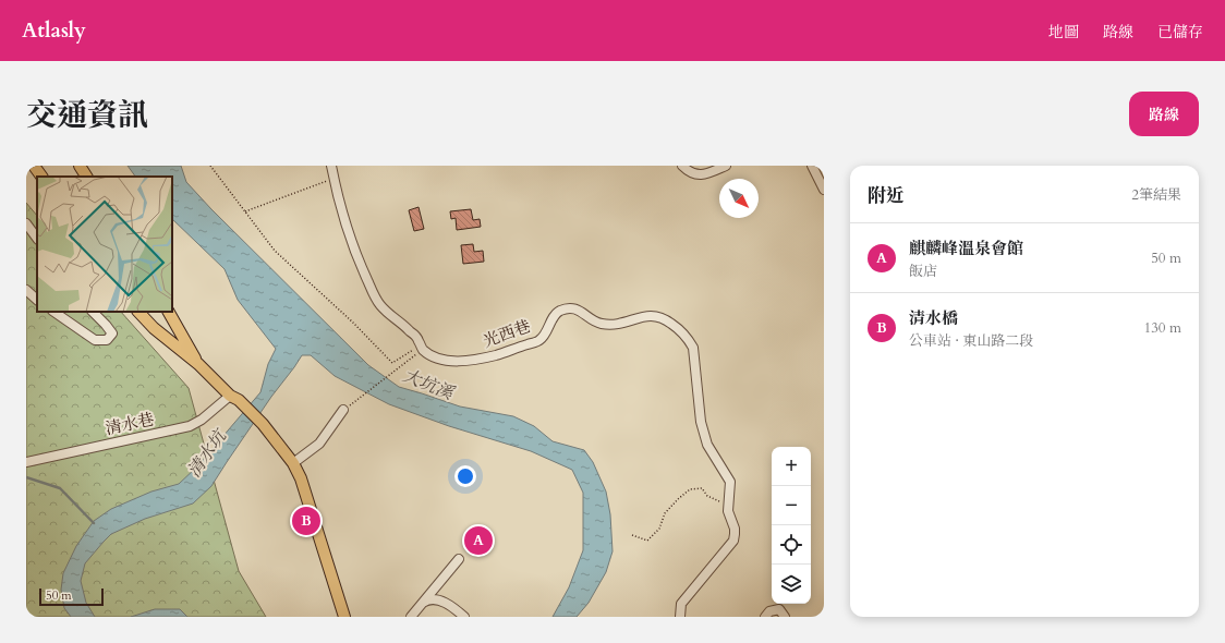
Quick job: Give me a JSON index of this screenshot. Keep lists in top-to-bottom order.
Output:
{
  "streets": {
    "lane": ["光西巷", "清水巷"]
  },
  "water": ["大坑溪", "清水坑"],
  "scale_bar": "50 m",
  "north": "bottom right",
  "page": {
    "header": "Atlasly",
    "nav": ["地圖", "路線", "已儲存"],
    "title": "交通資訊",
    "buttons": "路線",
    "heading": ["附近", "2筆結果"],
    "list": [
      {
        "mark": "A",
        "name": "麒麟峰溫泉會館",
        "note": "飯店",
        "value": "50 m"
      },
      {
        "mark": "B",
        "name": "清水橋",
        "note": "公車站 · 東山路二段",
        "value": "130 m"
      }
    ],
    "map_buttons": ["+", "−"],
    "pins": ["B", "A"],
    "scale": "50 m"
  }
}
